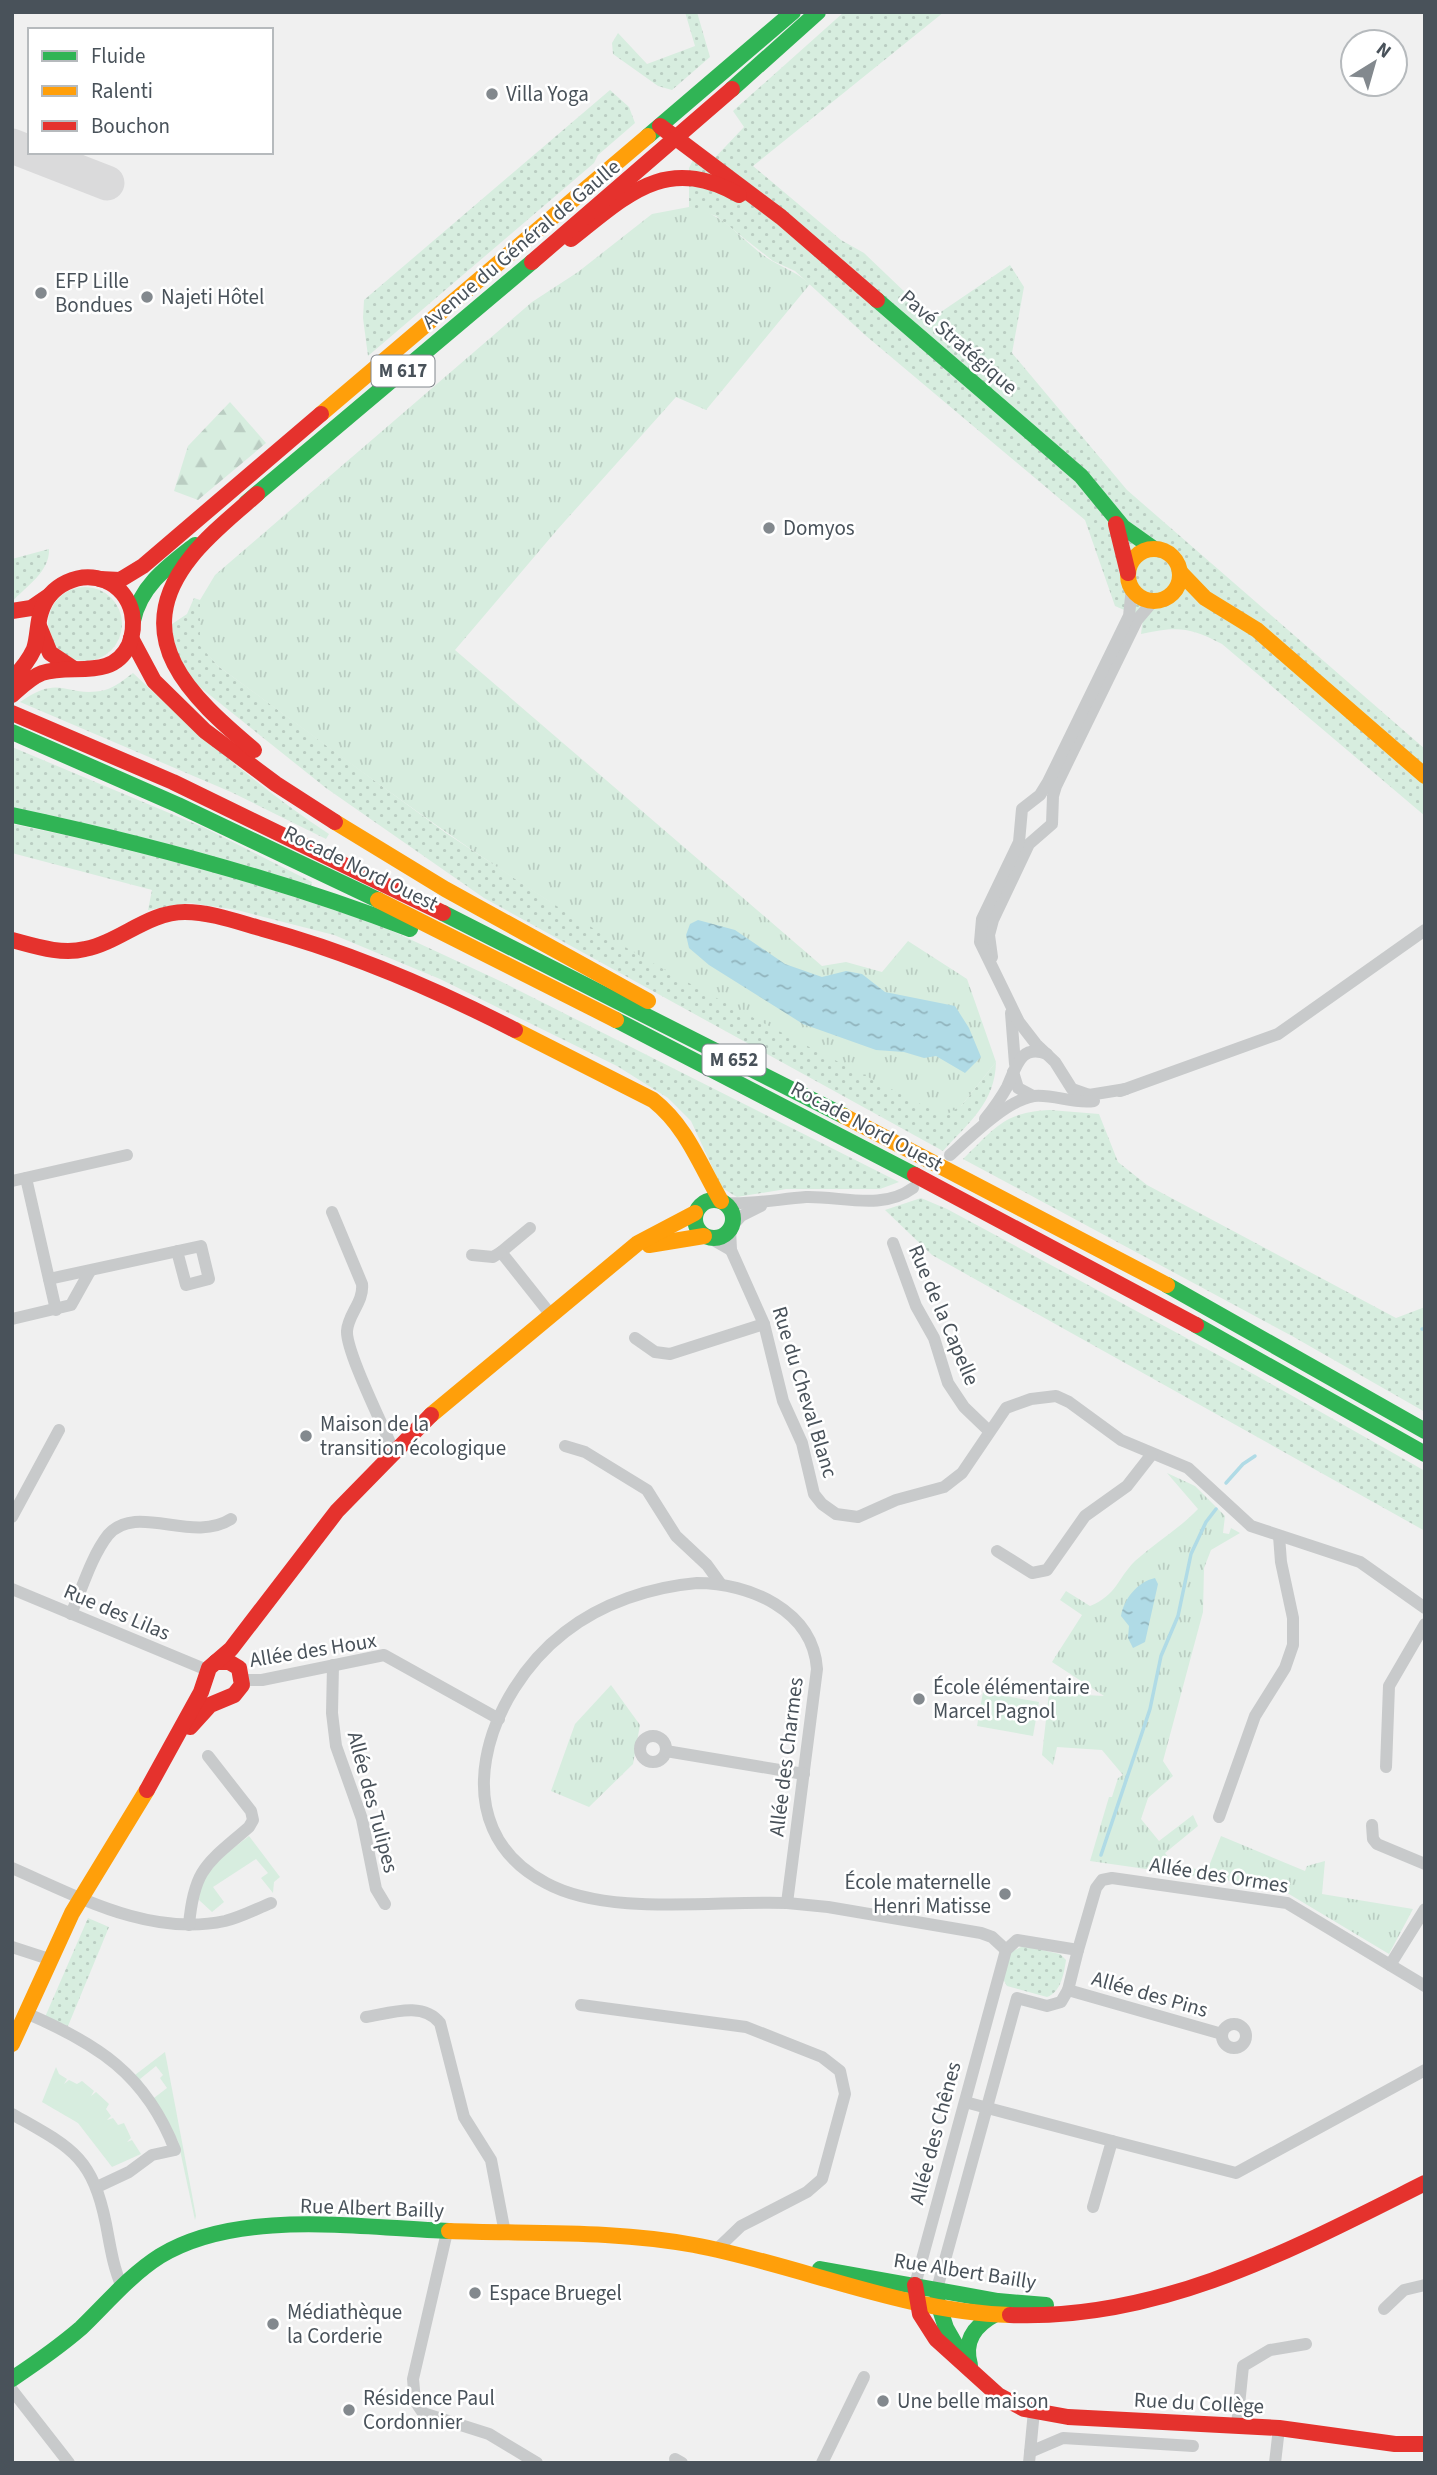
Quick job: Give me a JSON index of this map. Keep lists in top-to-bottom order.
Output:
{
  "streets": {
    "main road": [
      "Avenue du Général de Gaulle",
      "Pavé Stratégique",
      "M 617",
      "Rocade Nord Ouest",
      "M 652",
      "Rue Albert Bailly",
      "Rue du Collège"
    ],
    "street": [
      "Rue de la Capelle",
      "Rue du Cheval Blanc",
      "Rue des Lilas",
      "Allée des Houx",
      "Allée des Charmes",
      "Allée des Tulipes",
      "Allée des Ormes",
      "Allée des Pins",
      "Allée des Chênes"
    ]
  },
  "crossings": [
    ["Avenue du Général de Gaulle", "Pavé Stratégique"],
    ["Rue de la Capelle", "Rue du Cheval Blanc"],
    ["Rue des Lilas", "Allée des Houx"],
    ["Allée des Houx", "Allée des Charmes"],
    ["Allée des Houx", "Allée des Tulipes"],
    ["Allée des Charmes", "Allée des Chênes"],
    ["Allée des Chênes", "Rue Albert Bailly"],
    ["Allée des Chênes", "Rue du Collège"],
    ["Rue Albert Bailly", "Rue du Collège"]
  ],
  "places": [
    "Villa Yoga",
    "EFP Lille Bondues",
    "Najeti Hôtel",
    "Domyos",
    "Maison de la transition écologique",
    "École élémentaire Marcel Pagnol",
    "École maternelle Henri Matisse",
    "Espace Bruegel",
    "Médiathèque la Corderie",
    "Une belle maison",
    "Résidence Paul Cordonnier"
  ],
  "legend": ["Fluide", "Ralenti", "Bouchon"],
  "north": "top right"
}
